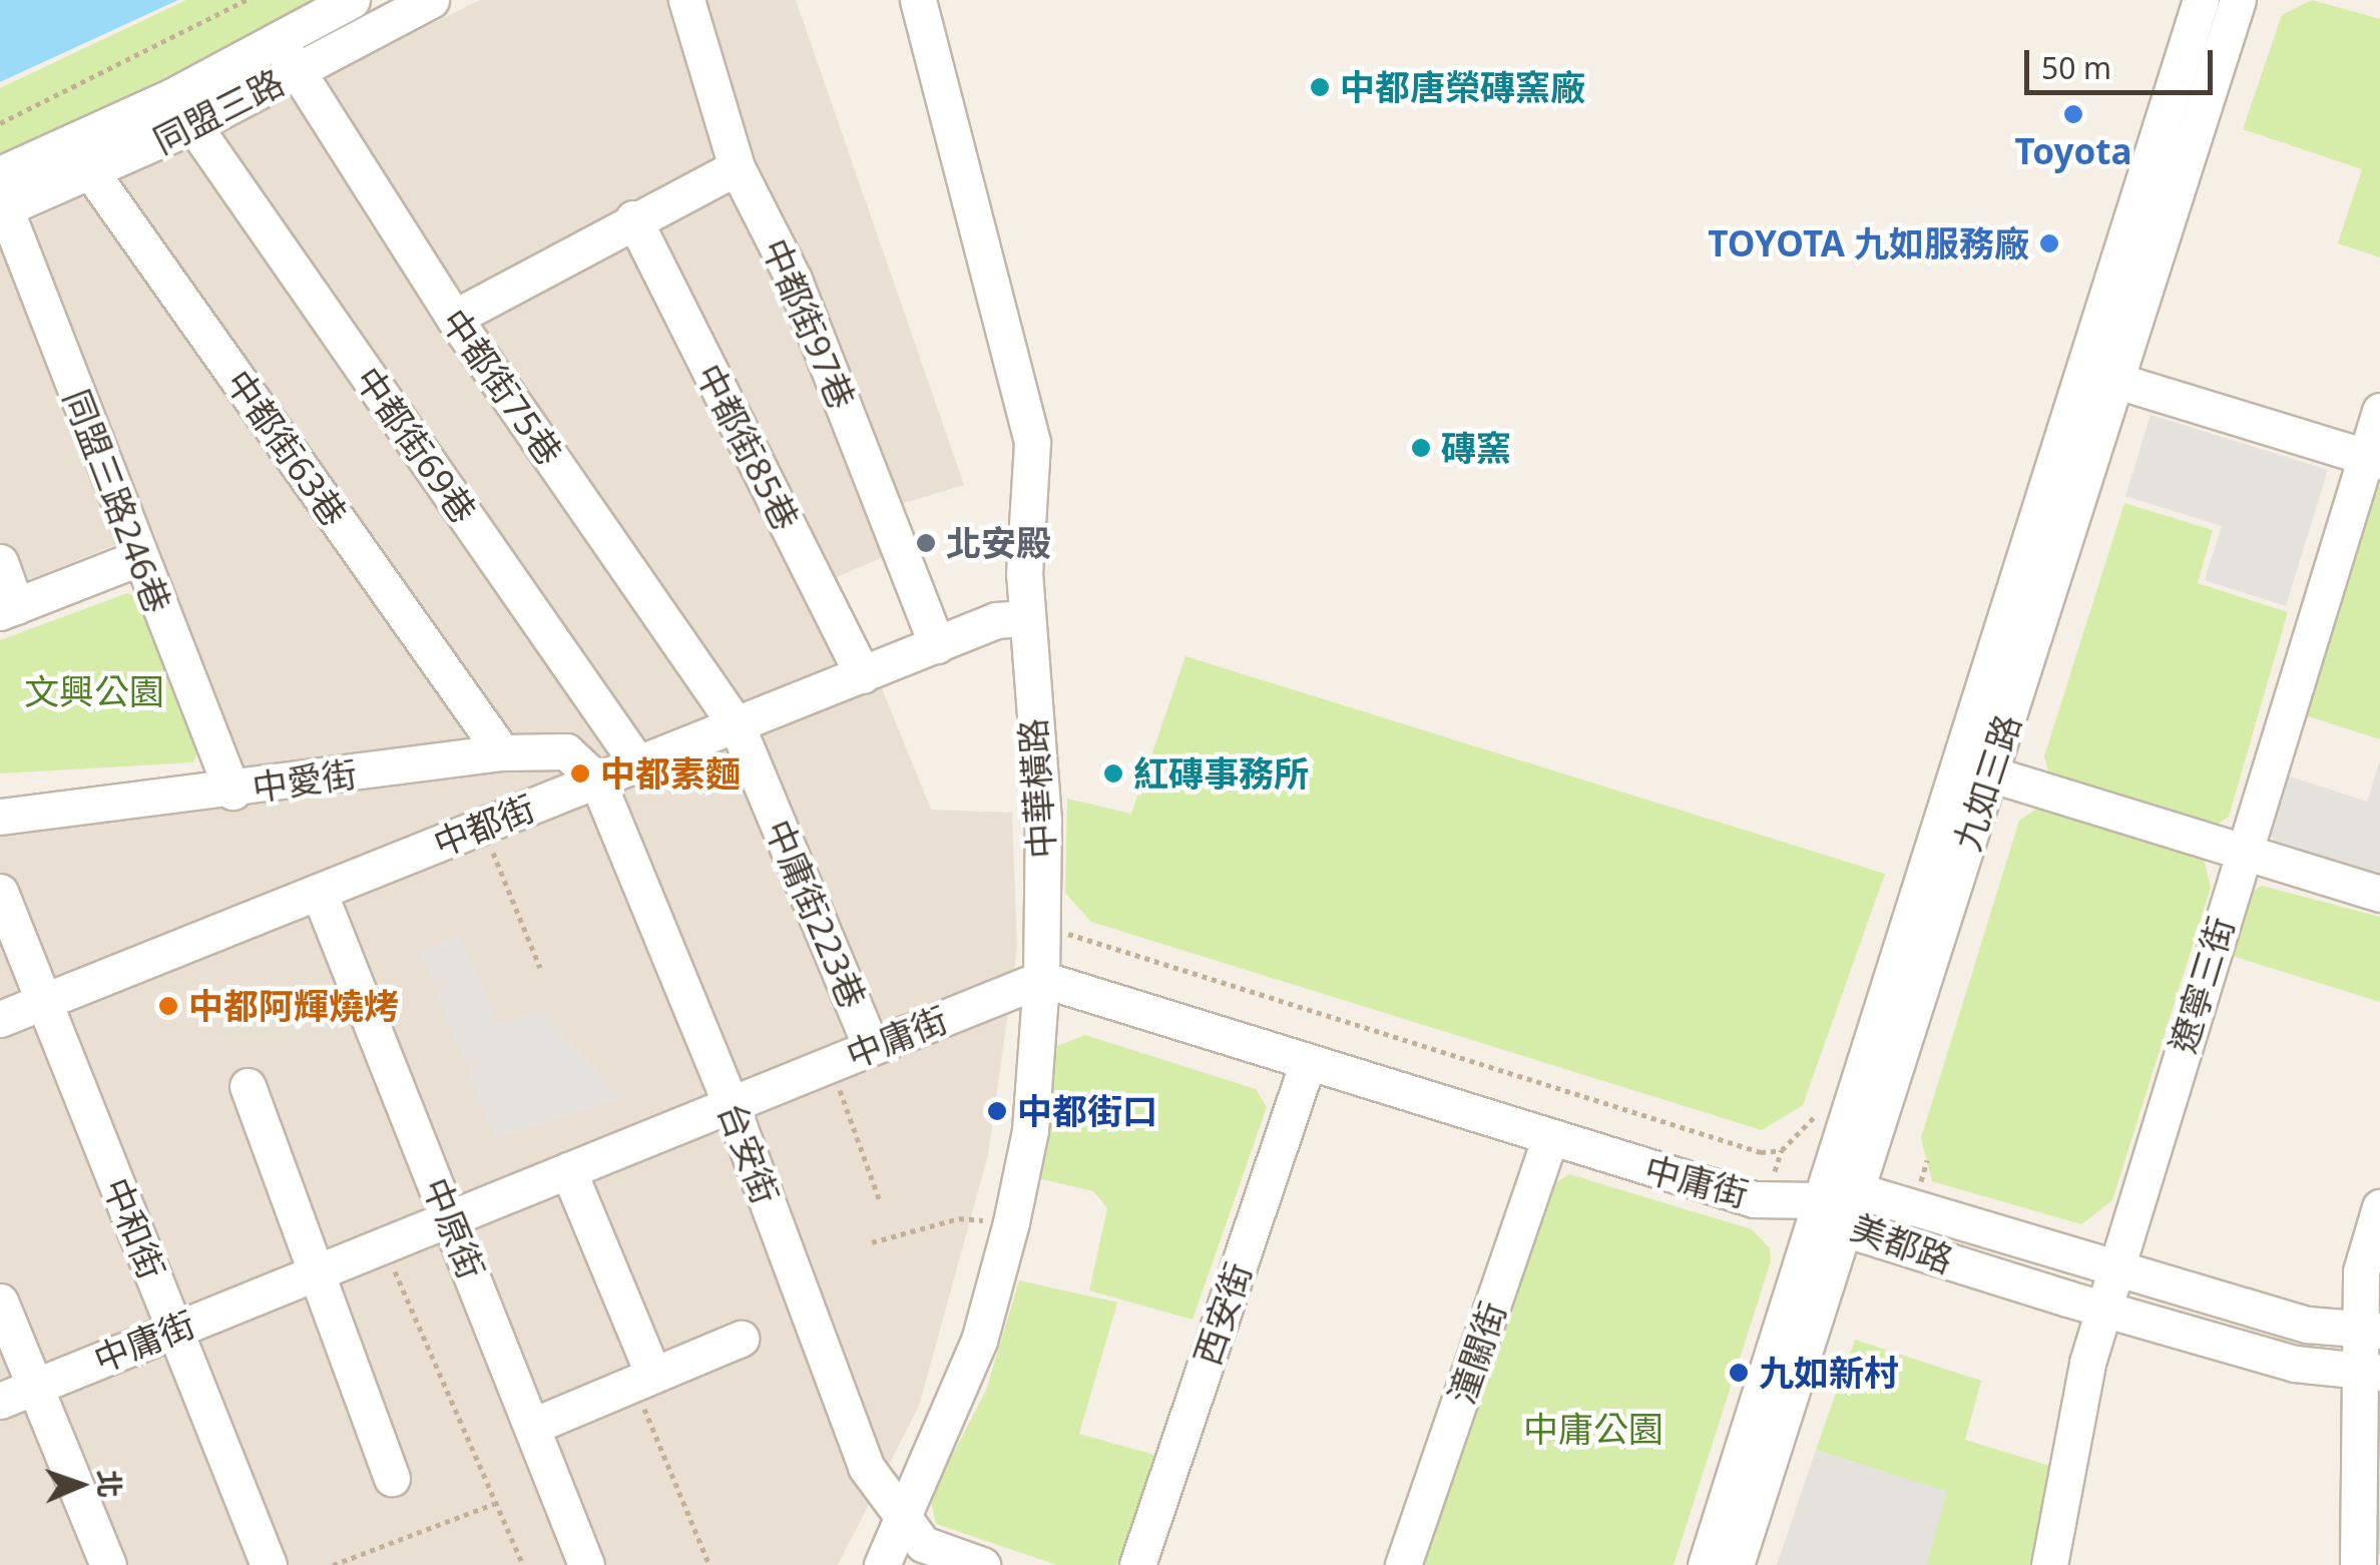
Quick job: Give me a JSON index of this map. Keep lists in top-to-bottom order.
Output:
{
  "streets": {
    "street": [
      "同盟三路",
      "中都街97巷",
      "中都街75巷",
      "中都街69巷",
      "中都街85巷",
      "中都街63巷",
      "同盟三路246巷",
      "中愛街",
      "九如三路",
      "中華橫路",
      "中都街",
      "中庸街223巷",
      "遼寧三街",
      "中庸街",
      "台安街",
      "中和街",
      "中原街",
      "美都路",
      "西安街",
      "潼關街"
    ]
  },
  "crossings": [
    ["同盟三路", "中都街75巷"],
    ["同盟三路", "中都街69巷"],
    ["同盟三路", "中都街63巷"],
    ["同盟三路", "同盟三路246巷"],
    ["中都街97巷", "中都街"],
    ["中都街75巷", "中都街"],
    ["中都街75巷", "中庸街223巷"],
    ["中都街69巷", "中都街"],
    ["中都街85巷", "中都街"],
    ["中都街63巷", "中愛街"],
    ["同盟三路246巷", "中愛街"],
    ["中愛街", "中都街"],
    ["中愛街", "台安街"],
    ["九如三路", "中庸街"],
    ["九如三路", "美都路"],
    ["中華橫路", "中都街"],
    ["中華橫路", "中庸街"],
    ["中華橫路", "台安街"],
    ["中都街", "中庸街223巷"],
    ["中都街", "台安街"],
    ["中都街", "中和街"],
    ["中都街", "中原街"],
    ["中庸街223巷", "中庸街"],
    ["遼寧三街", "美都路"],
    ["中庸街", "台安街"],
    ["中庸街", "中和街"],
    ["中庸街", "中原街"],
    ["中庸街", "美都路"],
    ["中庸街", "西安街"],
    ["中庸街", "潼關街"]
  ],
  "parks": ["文興公園", "中庸公園"],
  "places": [
    "中都唐榮磚窯廠",
    "Toyota",
    "TOYOTA 九如服務廠",
    "磚窯",
    "北安殿",
    "中都素麵",
    "紅磚事務所",
    "中都阿輝燒烤",
    "中都街口",
    "九如新村"
  ],
  "scale_bar": "50 m",
  "north": "right"
}
